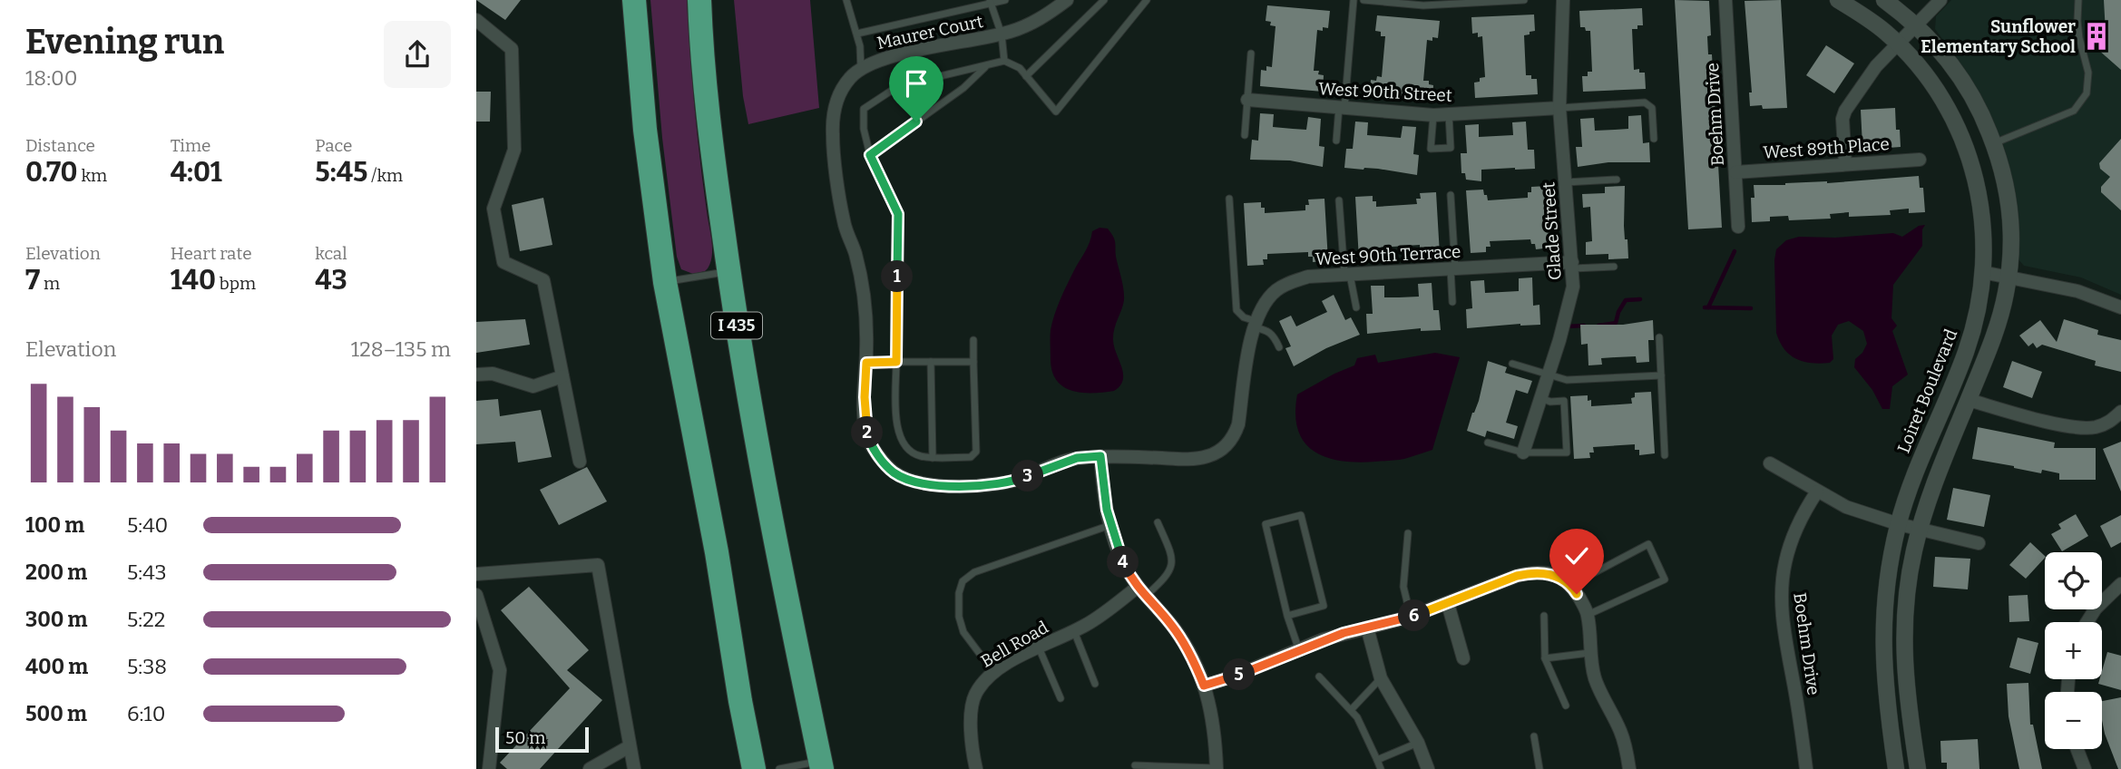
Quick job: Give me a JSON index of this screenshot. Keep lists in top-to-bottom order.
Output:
{
  "streets": {
    "highway": ["I 435"],
    "street": [
      "Maurer Court",
      "West 90th Street",
      "Boehm Drive",
      "West 89th Place",
      "Glade Street",
      "West 90th Terrace",
      "Loiret Boulevard",
      "Bell Road"
    ]
  },
  "crossings": [
    ["Maurer Court", "West 90th Terrace"],
    ["West 90th Street", "Glade Street"],
    ["Boehm Drive", "West 89th Place"],
    ["Glade Street", "West 90th Terrace"]
  ],
  "places": {
    "building": ["Sunflower Elementary School"]
  },
  "scale_bar": "50 m",
  "page": {
    "heading": ["Evening run", "18:00"],
    "stats": [
      ["Distance", "0.70 km"],
      ["Time", "4:01"],
      ["Pace", "5:45 /km"],
      ["Elevation", "7 m"],
      ["Heart rate", "140 bpm"],
      ["kcal", "43"]
    ],
    "pins": [
      "1",
      "2",
      "3",
      "4",
      "6",
      "5"
    ],
    "chart": ["Elevation", "128–135 m"],
    "list": [
      {
        "name": "100 m",
        "note": "5:40"
      },
      {
        "name": "200 m",
        "note": "5:43"
      },
      {
        "name": "300 m",
        "note": "5:22"
      },
      {
        "name": "400 m",
        "note": "5:38"
      },
      {
        "name": "500 m",
        "note": "6:10"
      }
    ],
    "map_buttons": ["+", "−"],
    "scale": "50 m"
  }
}
